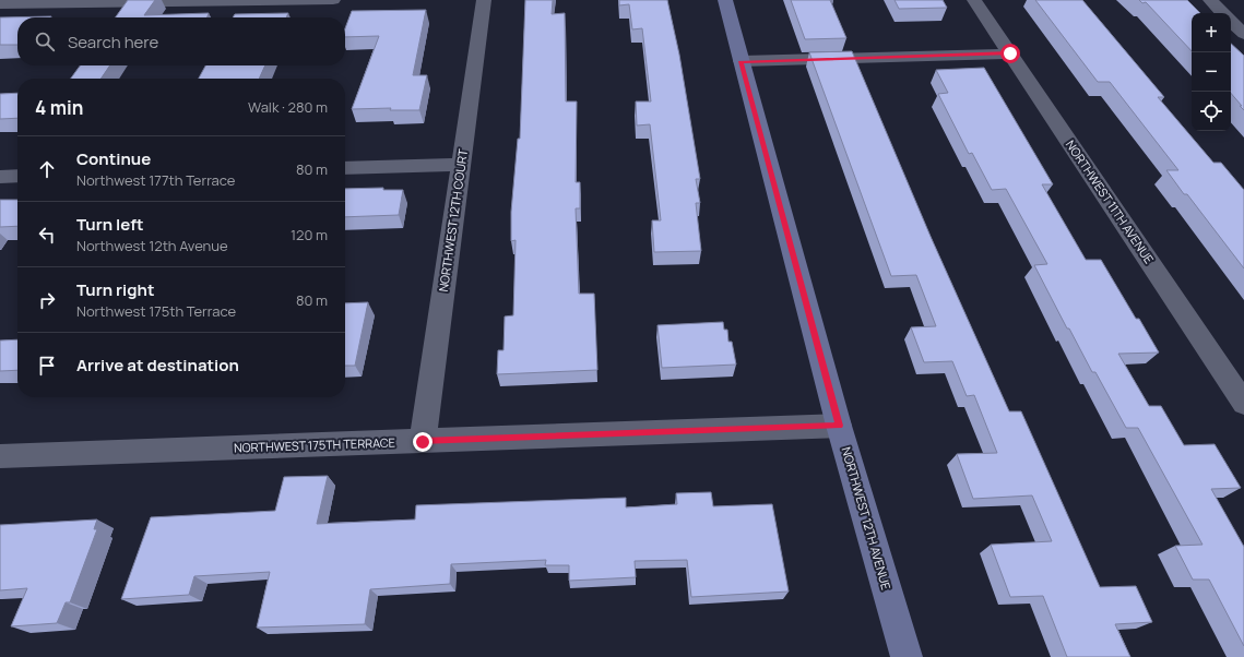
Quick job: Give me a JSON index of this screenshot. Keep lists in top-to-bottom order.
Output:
{
  "streets": {
    "street": [
      "NORTHWEST 11TH AVENUE",
      "NORTHWEST 12TH COURT",
      "NORTHWEST 175TH TERRACE",
      "NORTHWEST 12TH AVENUE"
    ]
  },
  "crossings": [
    ["NORTHWEST 12TH COURT", "NORTHWEST 175TH TERRACE"],
    ["NORTHWEST 175TH TERRACE", "NORTHWEST 12TH AVENUE"]
  ],
  "page": {
    "map_buttons": ["+", "−"],
    "search": "Search here",
    "heading": ["4 min", "Walk · 280 m"],
    "list": [
      ["Continue", "Northwest 177th Terrace", "80 m"],
      ["Turn left", "Northwest 12th Avenue", "120 m"],
      ["Turn right", "Northwest 175th Terrace", "80 m"],
      "Arrive at destination"
    ]
  }
}
